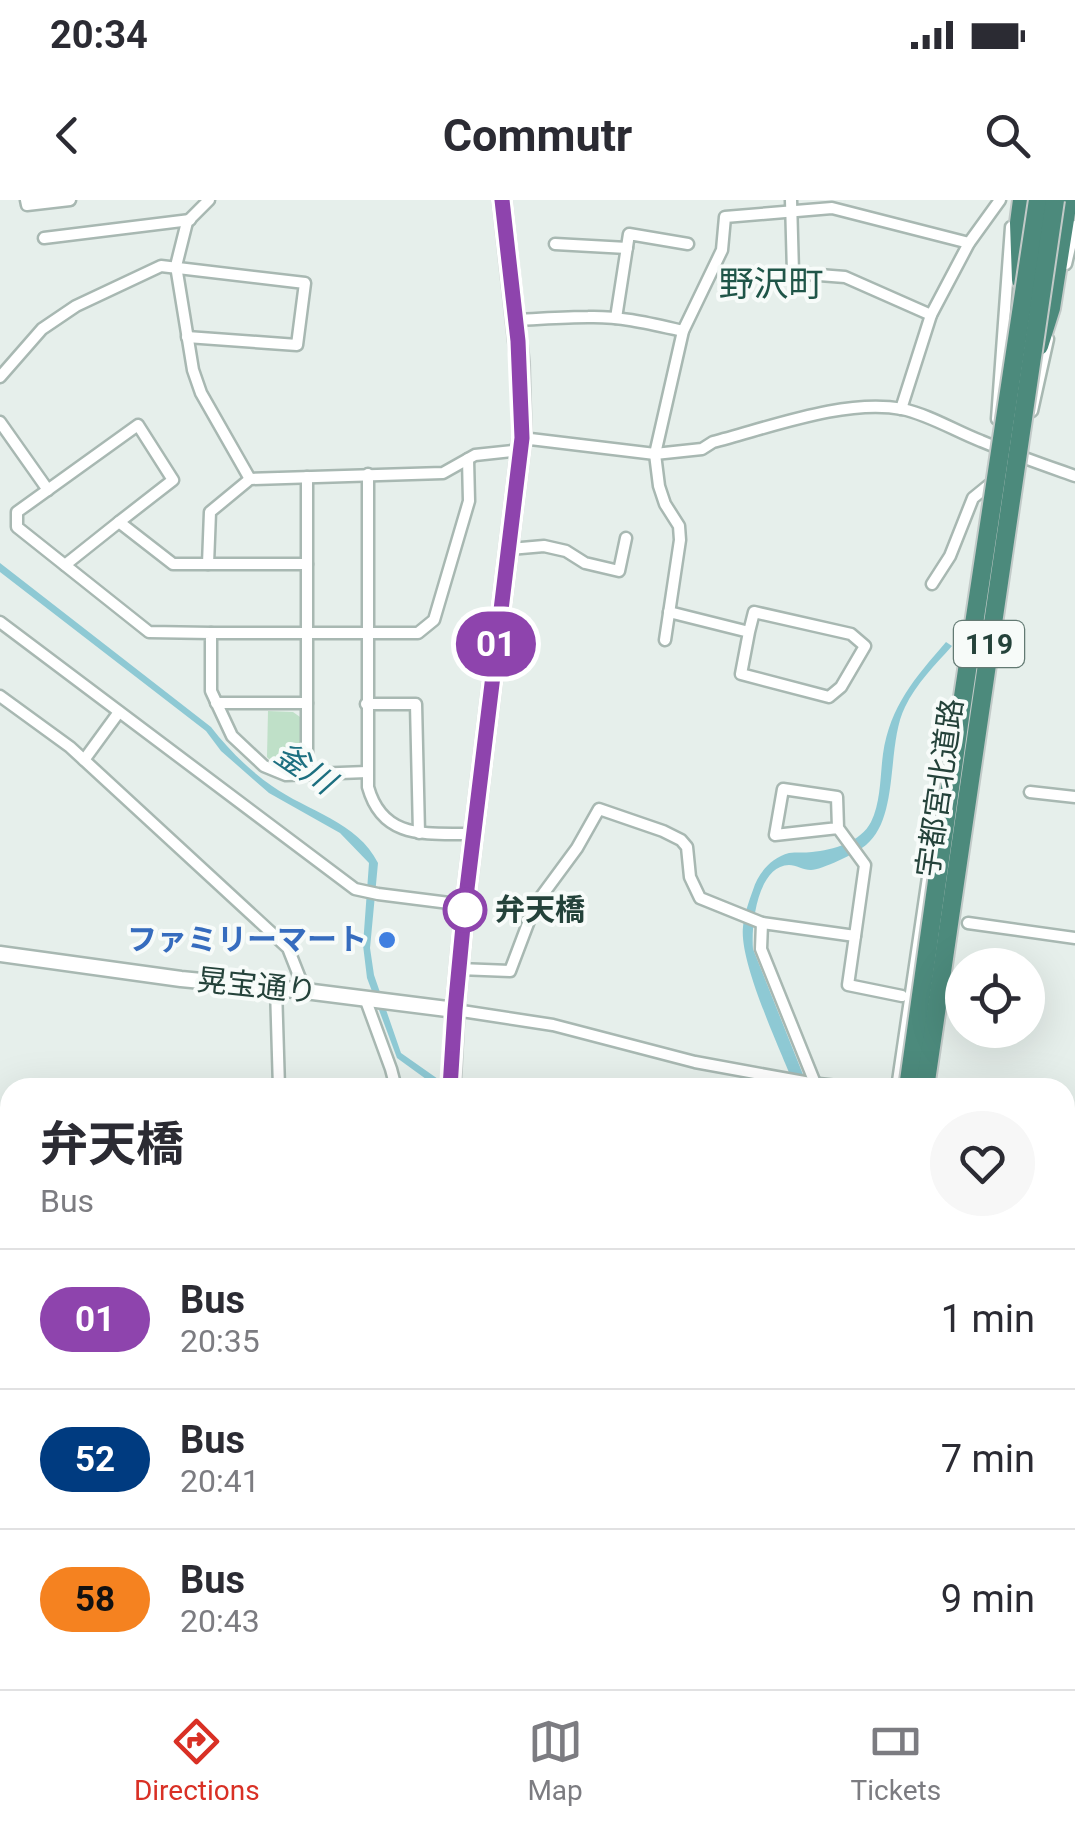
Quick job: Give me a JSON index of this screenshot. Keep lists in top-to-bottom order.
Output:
{
  "streets": {
    "highway": ["119", "宇都宮北道路"],
    "street": ["晃宝通り"]
  },
  "districts": ["野沢町"],
  "water": ["釜川"],
  "places": ["弁天橋", "ファミリーマート"],
  "lines": ["bus line 01"],
  "page": {
    "status": "20:34",
    "header": "Commutr",
    "on_map": "01",
    "heading": ["弁天橋", "Bus"],
    "list": [
      {
        "mark": "01",
        "name": "Bus",
        "note": "20:35",
        "value": "1 min"
      },
      {
        "mark": "52",
        "name": "Bus",
        "note": "20:41",
        "value": "7 min"
      },
      {
        "mark": "58",
        "name": "Bus",
        "note": "20:43",
        "value": "9 min"
      }
    ],
    "tabs": ["Directions", "Map", "Tickets"]
  }
}
